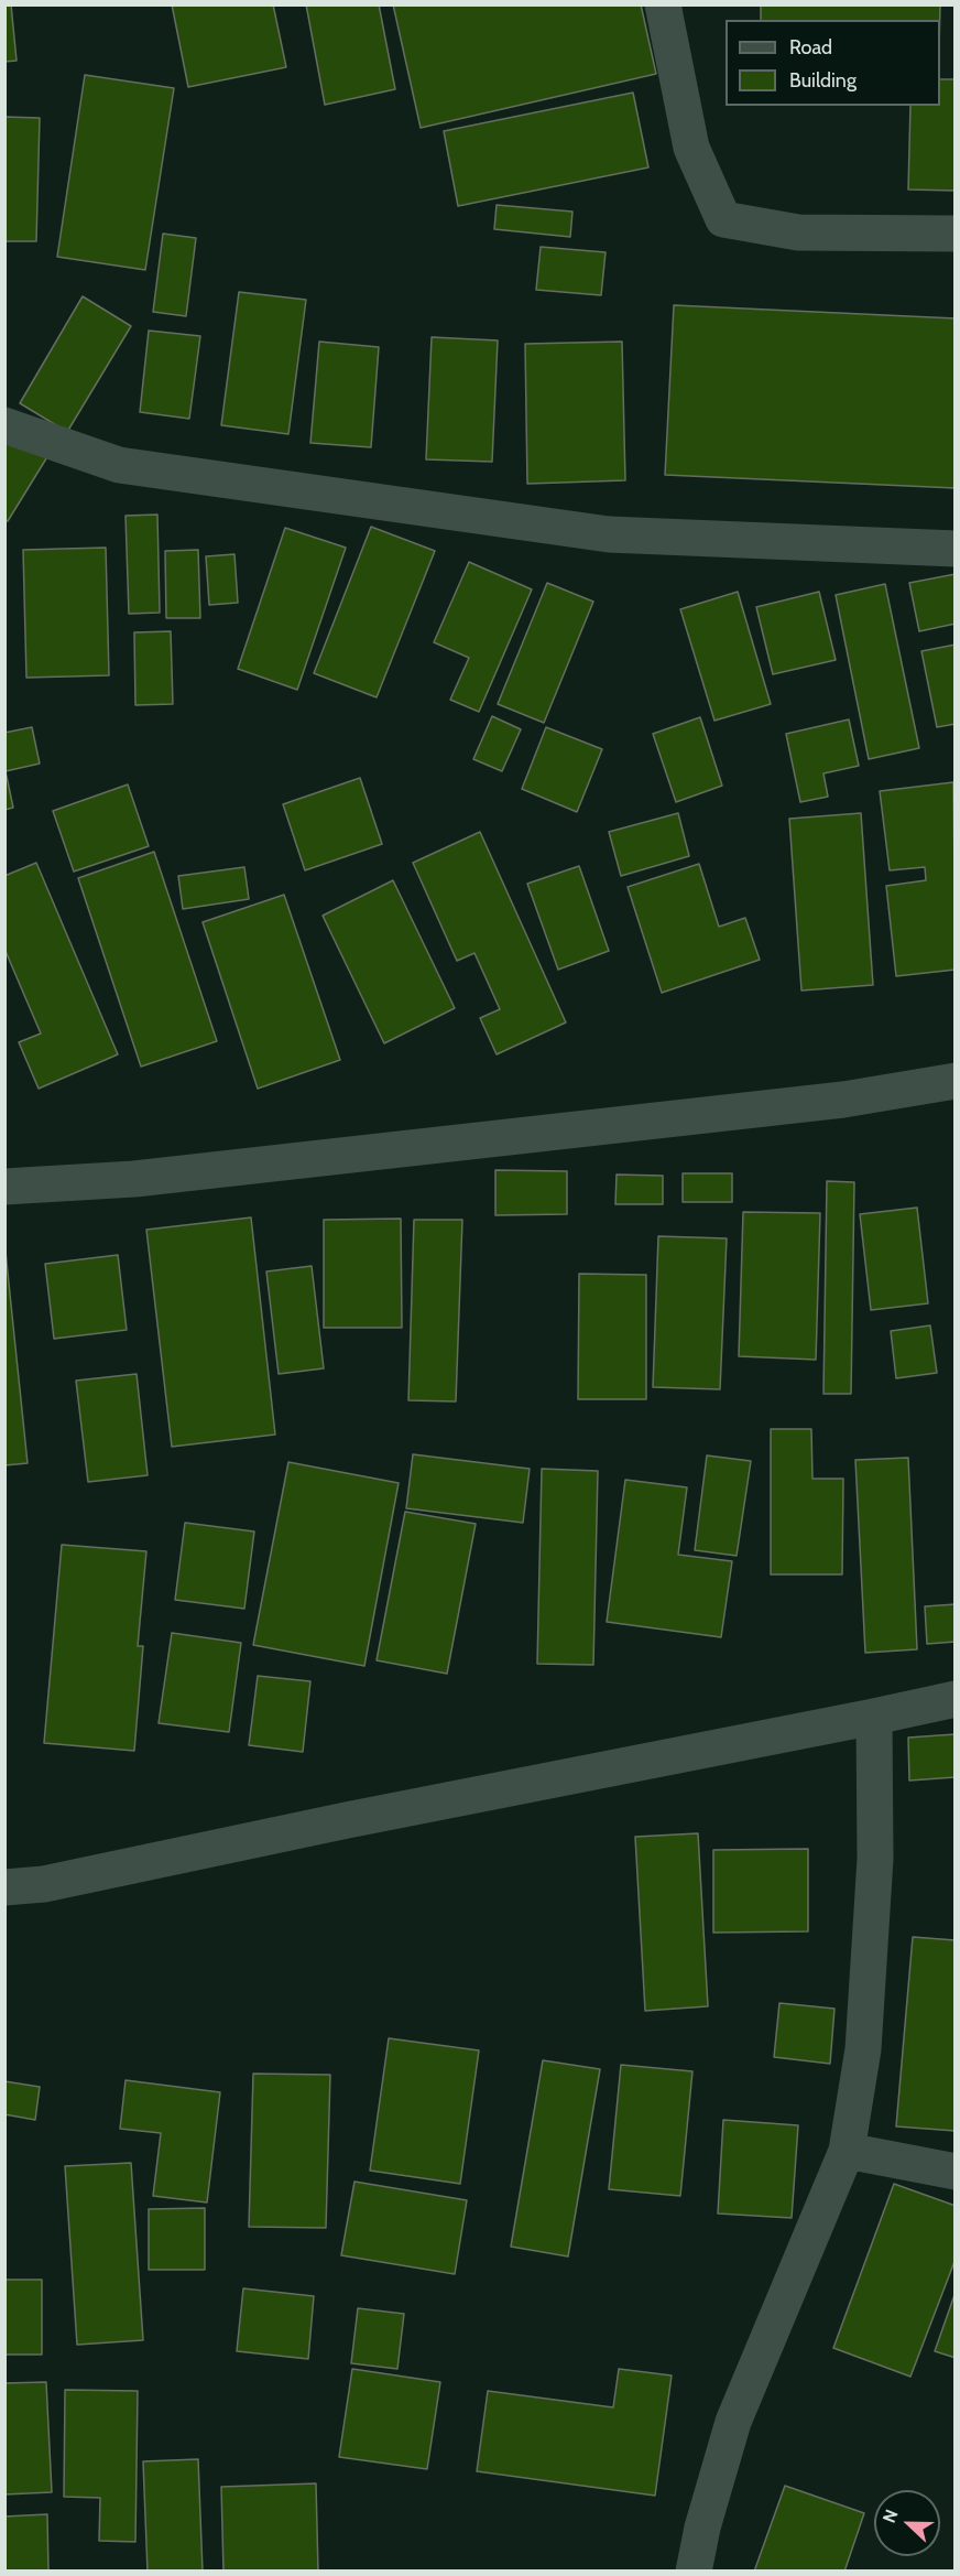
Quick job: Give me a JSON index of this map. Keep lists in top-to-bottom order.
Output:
{
  "legend": ["Road", "Building"],
  "north": "left"
}
